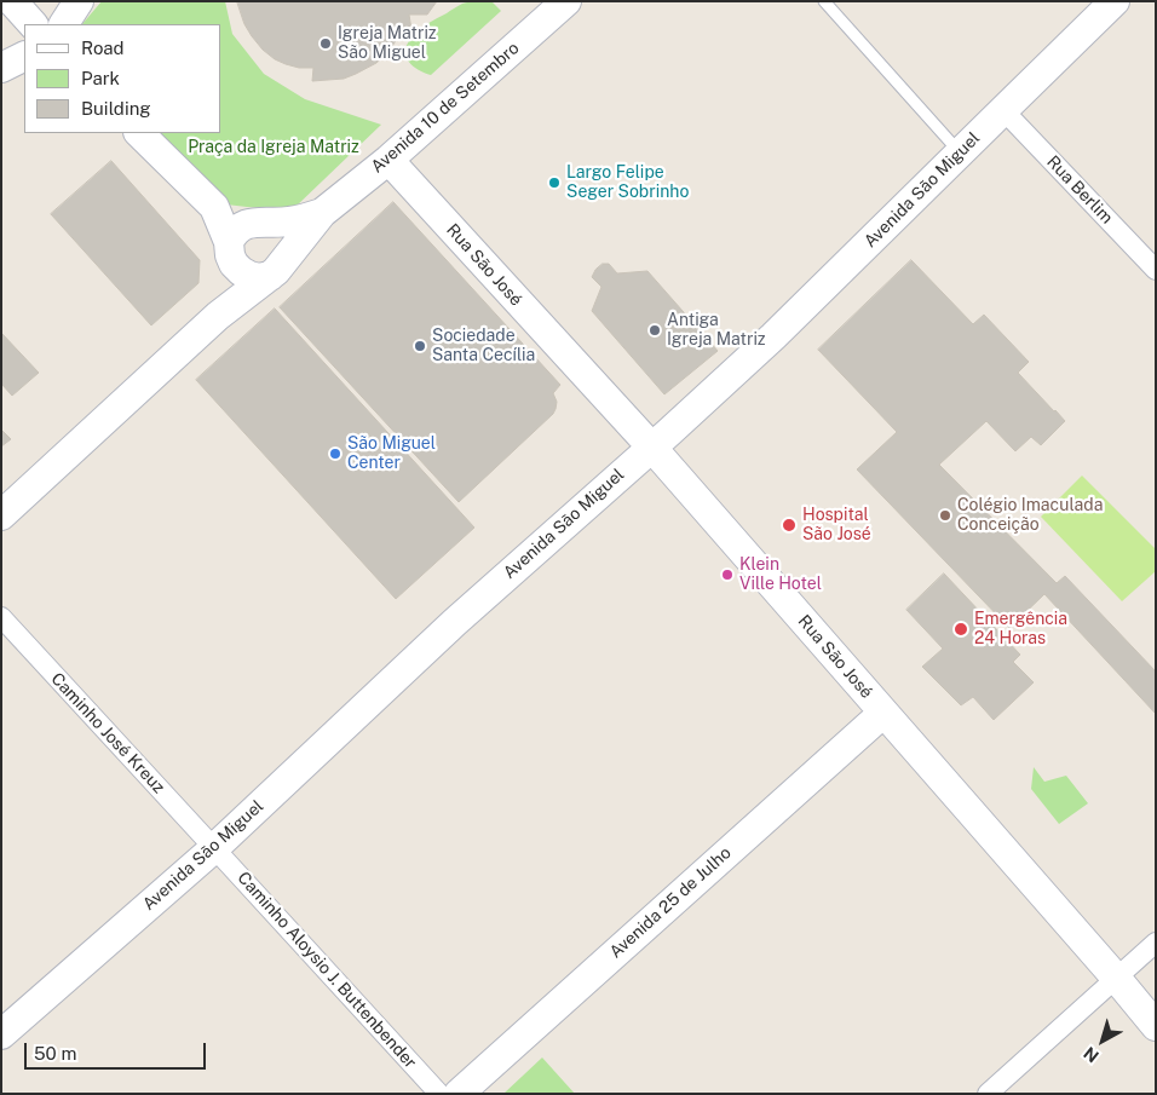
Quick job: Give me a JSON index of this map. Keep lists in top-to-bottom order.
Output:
{
  "streets": {
    "main road": [
      "Avenida 10 de Setembro",
      "Avenida São Miguel",
      "Rua São José",
      "Avenida 25 de Julho"
    ],
    "street": ["Rua Berlim", "Caminho José Kreuz", "Caminho Aloysio J. Buttenbender"]
  },
  "crossings": [
    ["Avenida 10 de Setembro", "Rua São José"],
    ["Avenida São Miguel", "Rua Berlim"],
    ["Avenida São Miguel", "Rua São José"],
    ["Avenida São Miguel", "Caminho José Kreuz"],
    ["Avenida São Miguel", "Caminho Aloysio J. Buttenbender"],
    ["Rua São José", "Avenida 25 de Julho"],
    ["Caminho José Kreuz", "Caminho Aloysio J. Buttenbender"]
  ],
  "parks": ["Praça da Igreja Matriz"],
  "places": [
    "Igreja Matriz São Miguel",
    "Largo Felipe Seger Sobrinho",
    "Antiga Igreja Matriz",
    "Sociedade Santa Cecília",
    "São Miguel Center",
    "Colégio Imaculada Conceição",
    "Hospital São José",
    "Klein Ville Hotel",
    "Emergência 24 Horas"
  ],
  "legend": ["Road", "Park", "Building"],
  "scale_bar": "50 m",
  "north": "bottom left"
}
